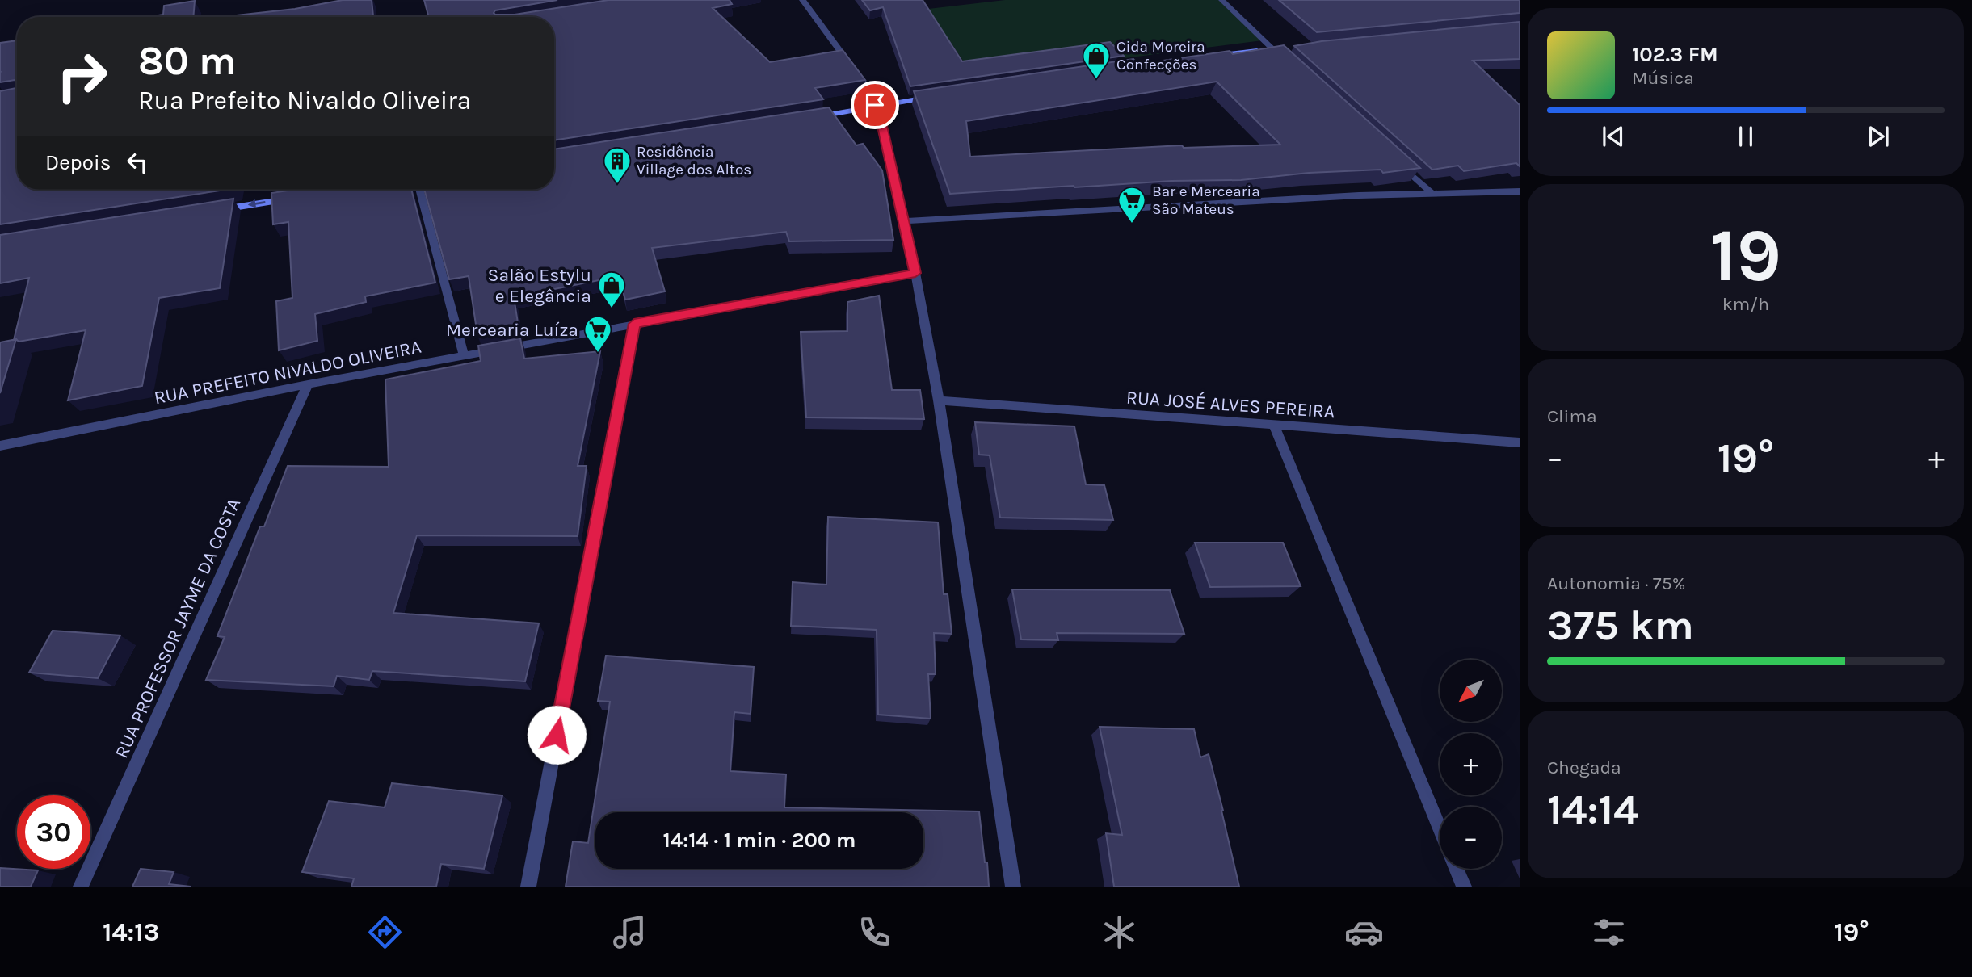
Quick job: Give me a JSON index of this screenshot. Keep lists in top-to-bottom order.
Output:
{
  "streets": {
    "street": ["RUA PREFEITO NIVALDO OLIVEIRA", "RUA JOSÉ ALVES PEREIRA", "RUA PROFESSOR JAYME DA COSTA"]
  },
  "crossings": [
    ["RUA PREFEITO NIVALDO OLIVEIRA", "RUA PROFESSOR JAYME DA COSTA"]
  ],
  "places": {
    "shop": ["Cida Moreira Confecções", "Salão Estylu e Elegância"],
    "building": ["Residência Village dos Altos"],
    "supermarket": ["Bar e Mercearia São Mateus", "Mercearia Luíza"]
  },
  "north": "bottom left",
  "page": {
    "turn": ["80 m", "Rua Prefeito Nivaldo Oliveira"],
    "song": ["102.3 FM", "Música"],
    "then": "Depois",
    "tile": [
      ["19", "km/h"],
      "Clima",
      ["Autonomia · 75%", "375 km"],
      ["Chegada", "14:14"]
    ],
    "heat": ["−", "19°", "+"],
    "map_buttons": ["+", "−"],
    "limit": "30",
    "trip": "14:14 · 1 min · 200 m",
    "tabs": ["14:13", "19°"]
  }
}
